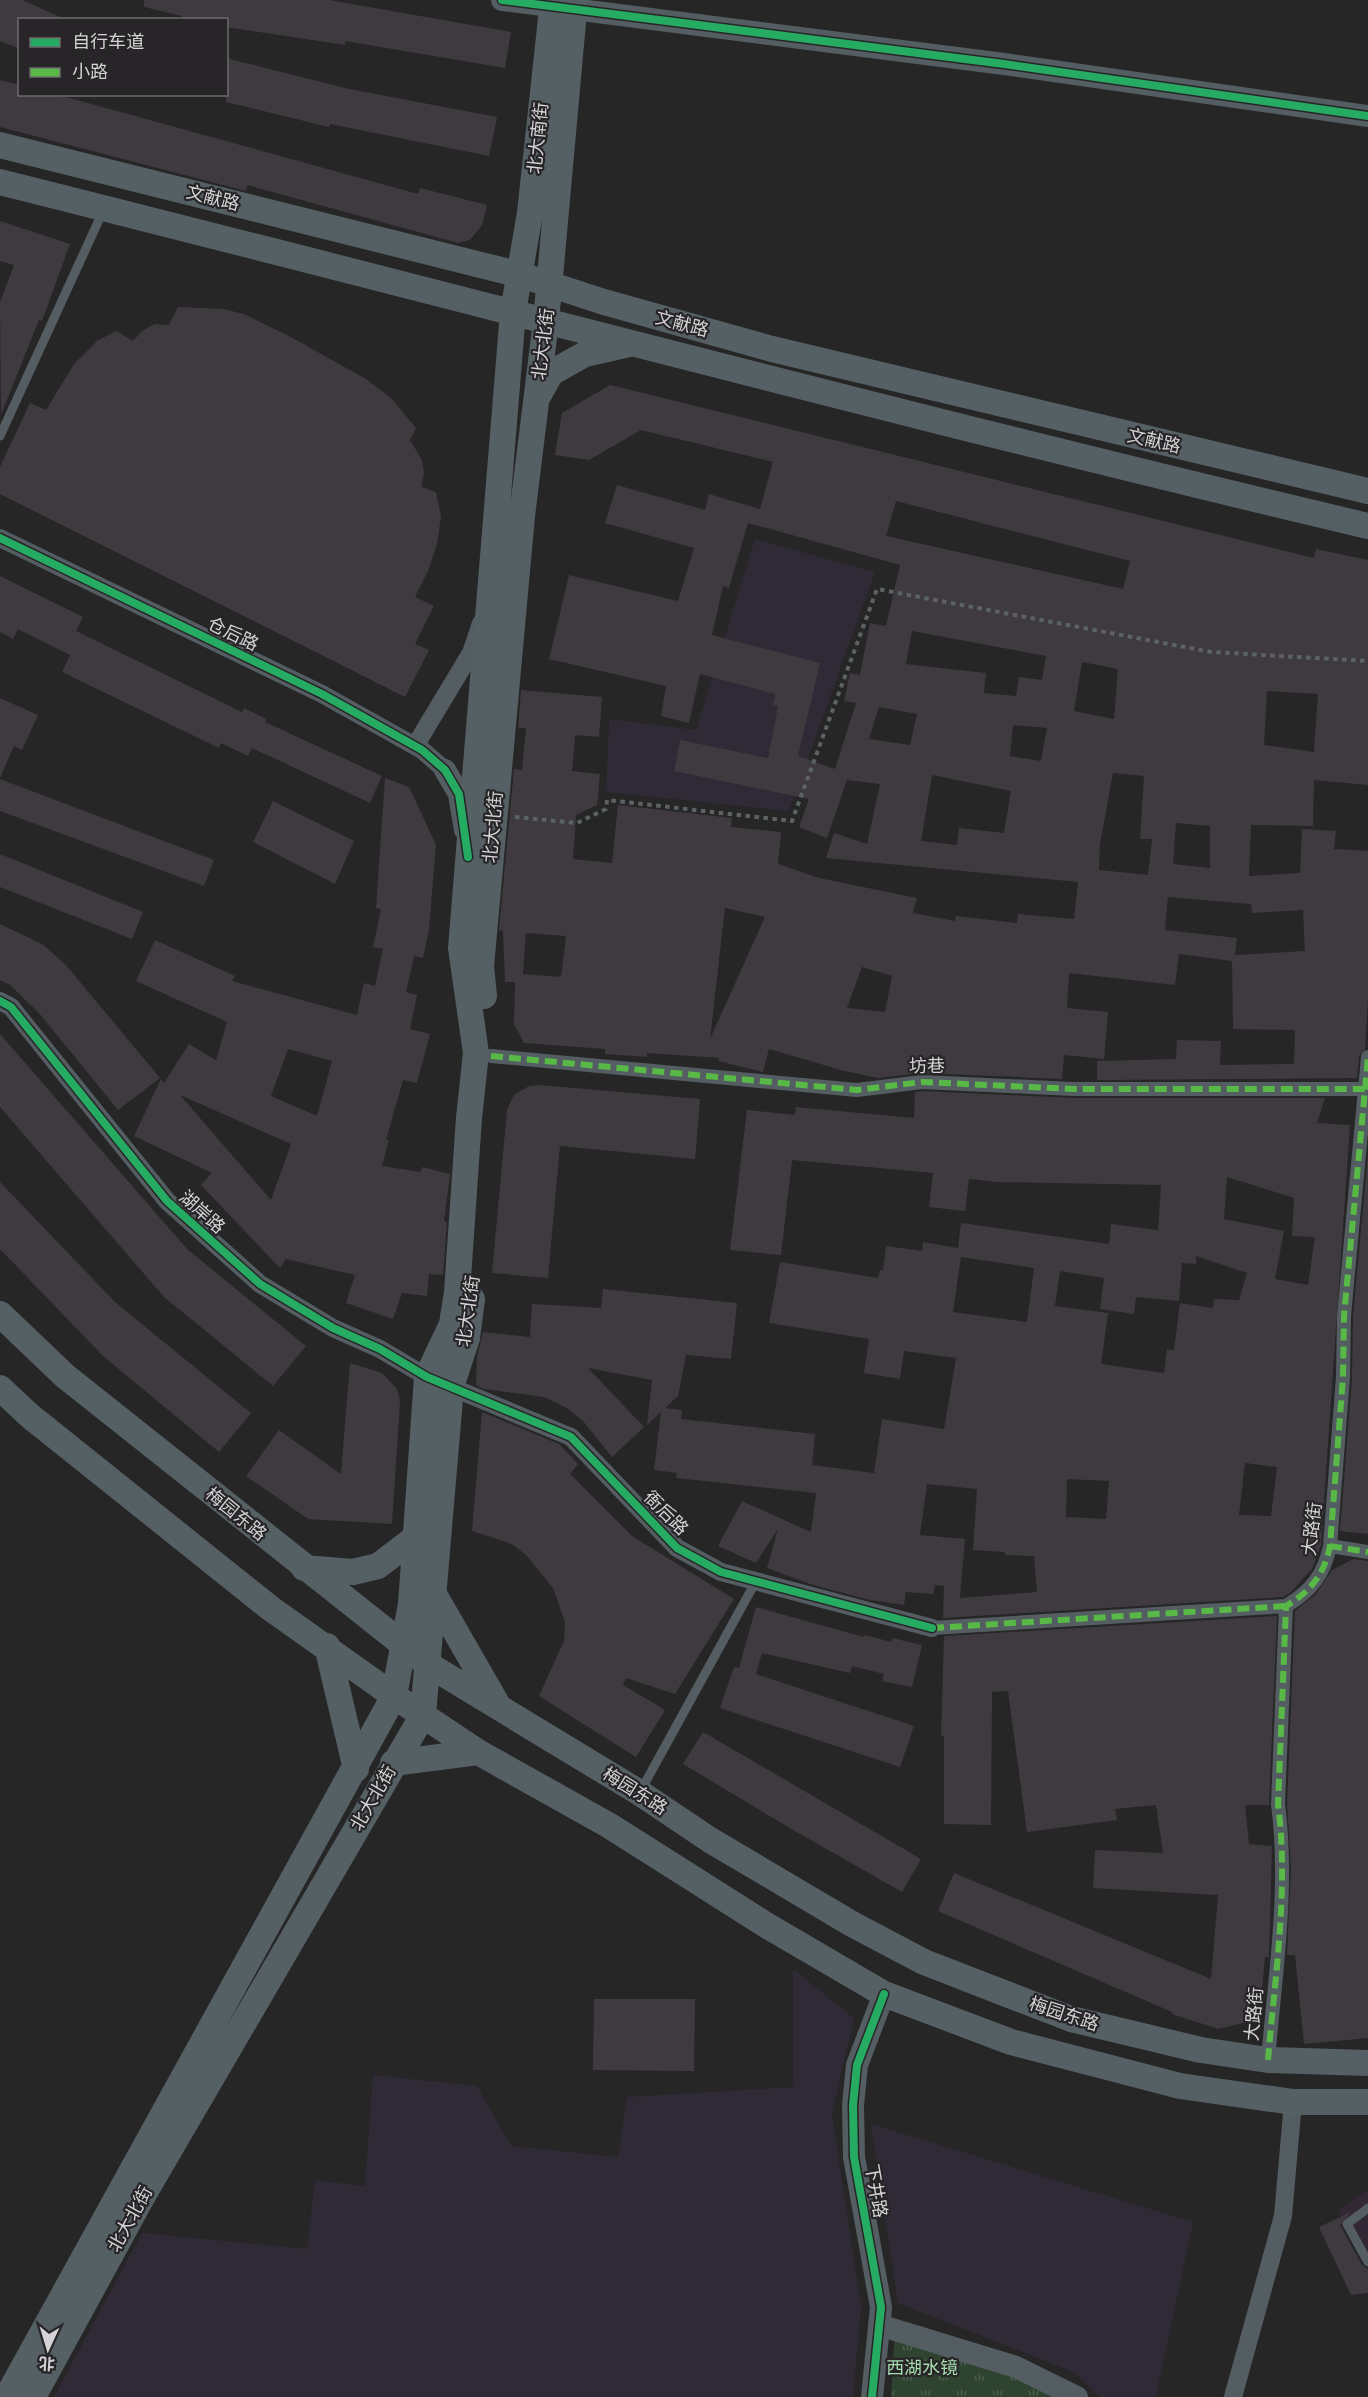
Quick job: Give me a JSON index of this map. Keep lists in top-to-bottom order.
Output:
{
  "streets": {
    "main road": [
      "北大南街",
      "文献路",
      "北大北街",
      "梅园东路"
    ],
    "street": [
      "仓后路",
      "坊巷",
      "湖岸路",
      "衙后路",
      "大路街",
      "下井路"
    ]
  },
  "crossings": [
    ["北大南街", "文献路"],
    ["北大南街", "北大北街"],
    ["文献路", "北大北街"],
    ["北大北街", "坊巷"],
    ["北大北街", "湖岸路"],
    ["北大北街", "衙后路"],
    ["北大北街", "梅园东路"],
    ["坊巷", "大路街"],
    ["湖岸路", "衙后路"],
    ["梅园东路", "大路街"]
  ],
  "parks": ["西湖水镜"],
  "legend": ["自行车道", "小路"],
  "north": "bottom"
}
